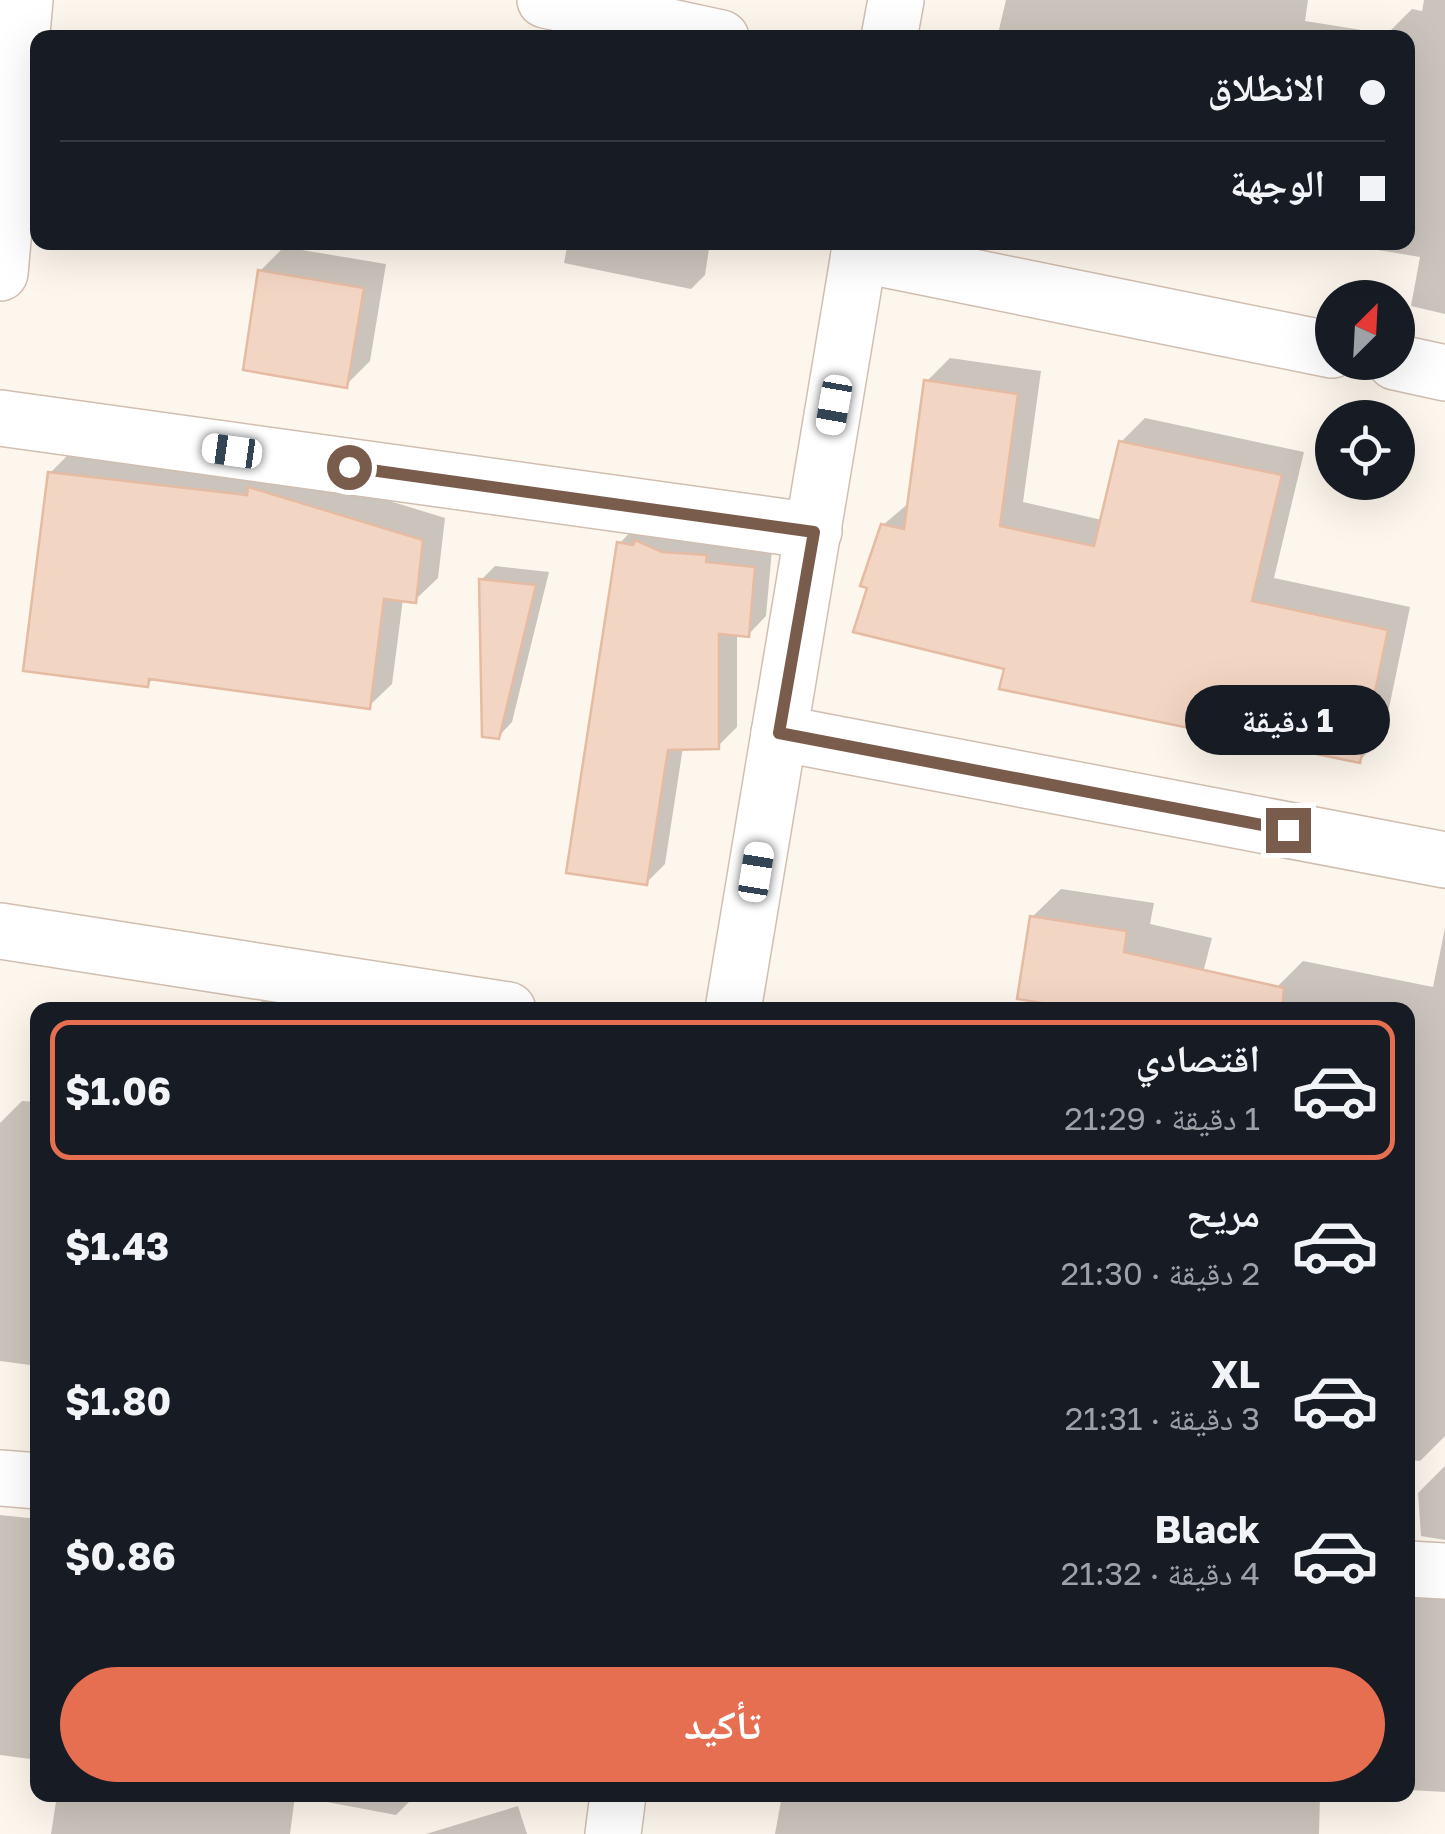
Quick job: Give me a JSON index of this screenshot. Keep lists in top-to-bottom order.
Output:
{
  "north": "top right",
  "page": {
    "banner": ["الانطلاق", "الوجهة"],
    "bubble": "1 دقيقة",
    "list": [
      {
        "name": "اقتصادي",
        "note": "1 دقيقة · 21:29",
        "value": "$1.06"
      },
      {
        "name": "مريح",
        "note": "2 دقيقة · 21:30",
        "value": "$1.43"
      },
      {
        "name": "XL",
        "note": "3 دقيقة · 21:31",
        "value": "$1.80"
      },
      {
        "name": "Black",
        "note": "4 دقيقة · 21:32",
        "value": "$0.86"
      }
    ],
    "buttons": "تأكيد"
  }
}
